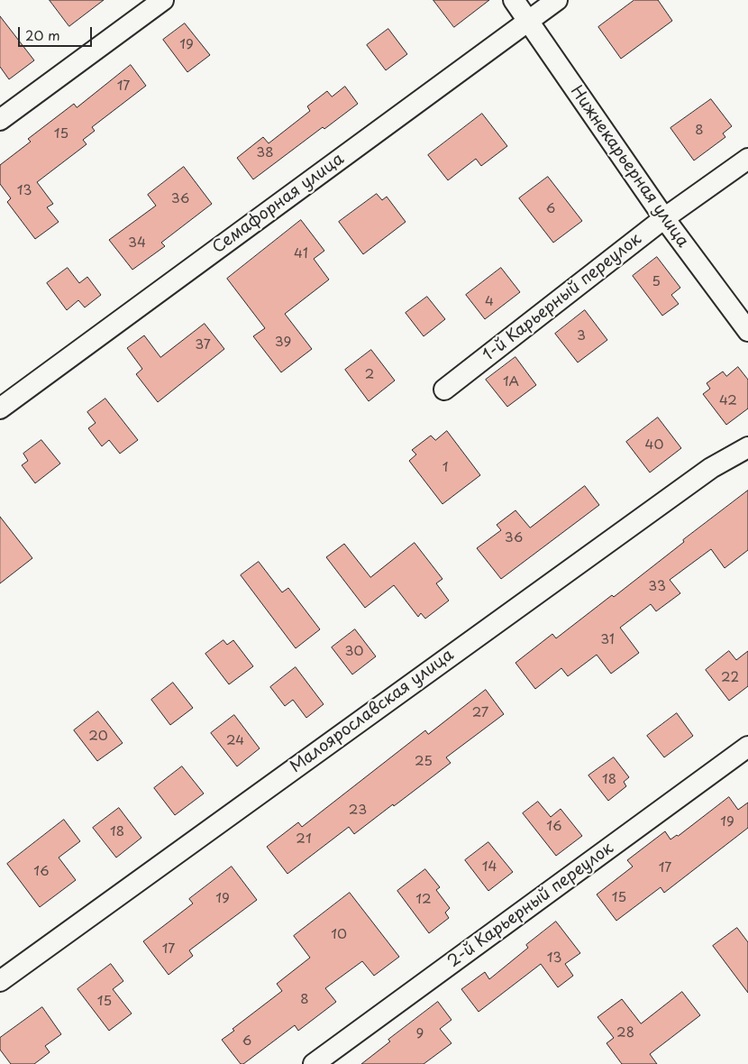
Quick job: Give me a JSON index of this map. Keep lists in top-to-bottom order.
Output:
{
  "streets": {
    "street": [
      "Нижнекарьерная улица",
      "Семафорная улица",
      "1-й Карьерный переулок",
      "Малоярославская улица",
      "2-й Карьерный переулок"
    ]
  },
  "crossings": [
    ["Нижнекарьерная улица", "Семафорная улица"],
    ["Нижнекарьерная улица", "1-й Карьерный переулок"]
  ],
  "house_numbers": [
    "19",
    "17",
    "8",
    "15",
    "38",
    "13",
    "36",
    "6",
    "34",
    "41",
    "5",
    "4",
    "3",
    "39",
    "37",
    "2",
    "1А",
    "42",
    "40",
    "1",
    "36",
    "33",
    "31",
    "30",
    "22",
    "27",
    "20",
    "24",
    "25",
    "18",
    "23",
    "19",
    "16",
    "18",
    "21",
    "14",
    "17",
    "16",
    "15",
    "19",
    "12",
    "10",
    "17",
    "13",
    "8",
    "15",
    "28",
    "9",
    "6"
  ],
  "scale_bar": "20 m"
}
